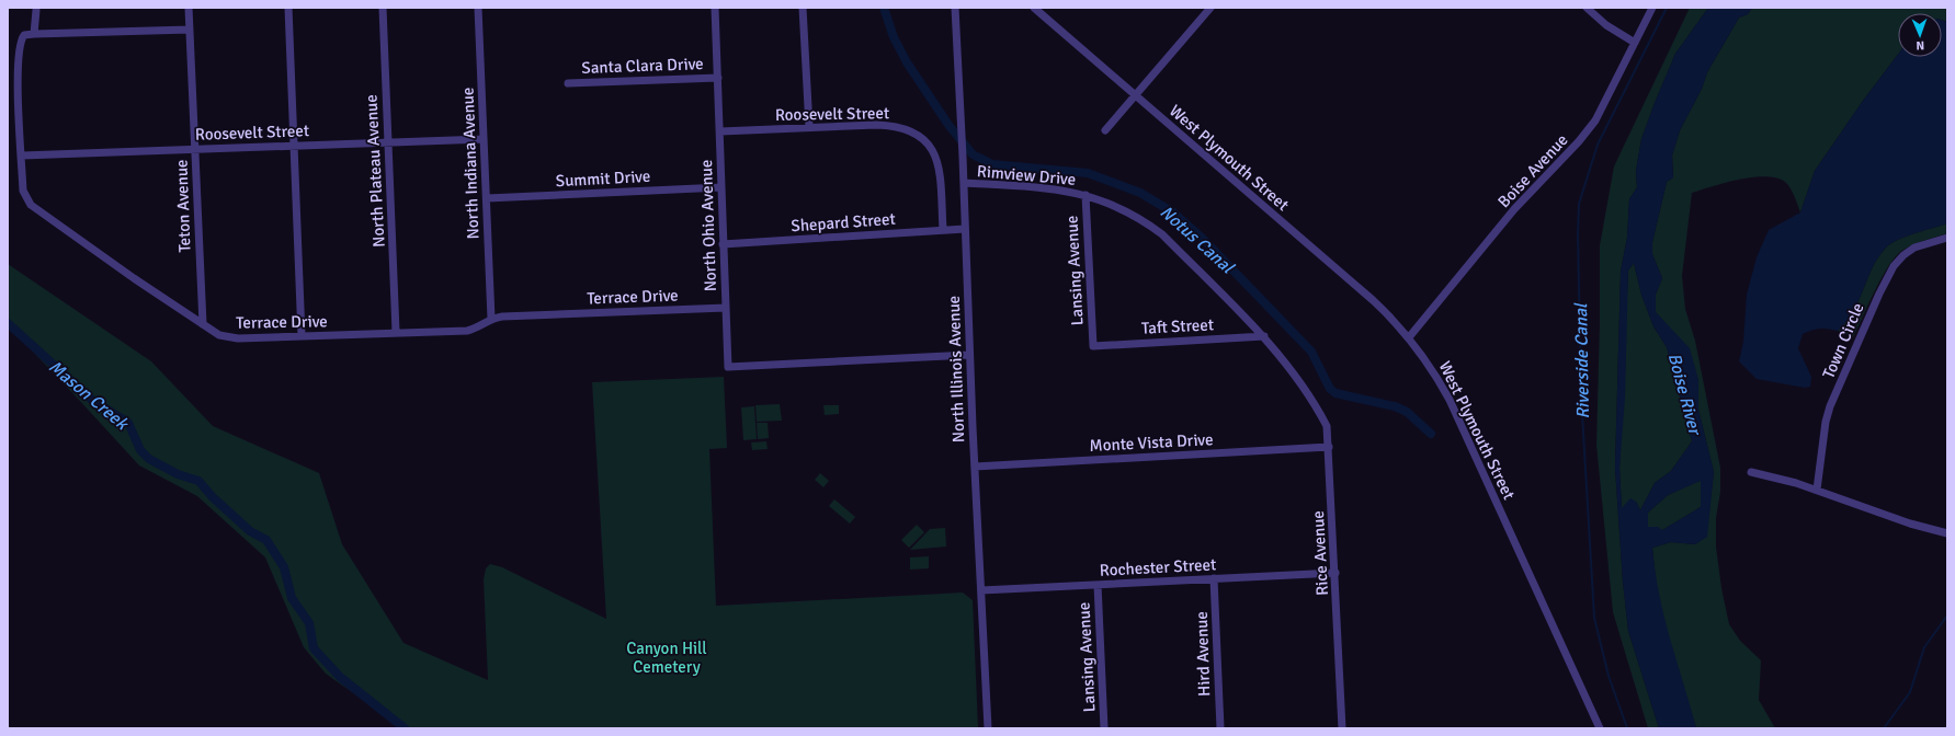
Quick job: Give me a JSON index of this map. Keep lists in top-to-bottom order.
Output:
{
  "streets": {
    "street": [
      "Santa Clara Drive",
      "Roosevelt Street",
      "West Plymouth Street",
      "North Indiana Avenue",
      "North Plateau Avenue",
      "Boise Avenue",
      "Rimview Drive",
      "Summit Drive",
      "Teton Avenue",
      "Shepard Street",
      "North Ohio Avenue",
      "Lansing Avenue",
      "Terrace Drive",
      "Taft Street",
      "Town Circle",
      "North Illinois Avenue",
      "Monte Vista Drive",
      "Rice Avenue",
      "Rochester Street",
      "Hird Avenue"
    ]
  },
  "crossings": [
    ["Santa Clara Drive", "North Ohio Avenue"],
    ["Roosevelt Street", "North Indiana Avenue"],
    ["Roosevelt Street", "North Plateau Avenue"],
    ["Roosevelt Street", "Teton Avenue"],
    ["Roosevelt Street", "Shepard Street"],
    ["Roosevelt Street", "North Ohio Avenue"],
    ["Roosevelt Street", "Terrace Drive"],
    ["West Plymouth Street", "Boise Avenue"],
    ["North Indiana Avenue", "Summit Drive"],
    ["North Indiana Avenue", "Terrace Drive"],
    ["North Plateau Avenue", "Terrace Drive"],
    ["Rimview Drive", "Lansing Avenue"],
    ["Rimview Drive", "Taft Street"],
    ["Rimview Drive", "North Illinois Avenue"],
    ["Rimview Drive", "Rice Avenue"],
    ["Summit Drive", "North Ohio Avenue"],
    ["Teton Avenue", "Terrace Drive"],
    ["Shepard Street", "North Ohio Avenue"],
    ["Shepard Street", "North Illinois Avenue"],
    ["North Ohio Avenue", "Terrace Drive"],
    ["North Ohio Avenue", "North Illinois Avenue"],
    ["Lansing Avenue", "Taft Street"],
    ["Lansing Avenue", "Rochester Street"],
    ["North Illinois Avenue", "Monte Vista Drive"],
    ["North Illinois Avenue", "Rochester Street"],
    ["Monte Vista Drive", "Rice Avenue"],
    ["Rice Avenue", "Rochester Street"],
    ["Rochester Street", "Hird Avenue"]
  ],
  "water": [
    "Notus Canal",
    "Riverside Canal",
    "Boise River",
    "Mason Creek"
  ],
  "parks": ["Canyon Hill Cemetery"],
  "north": "bottom"
}
